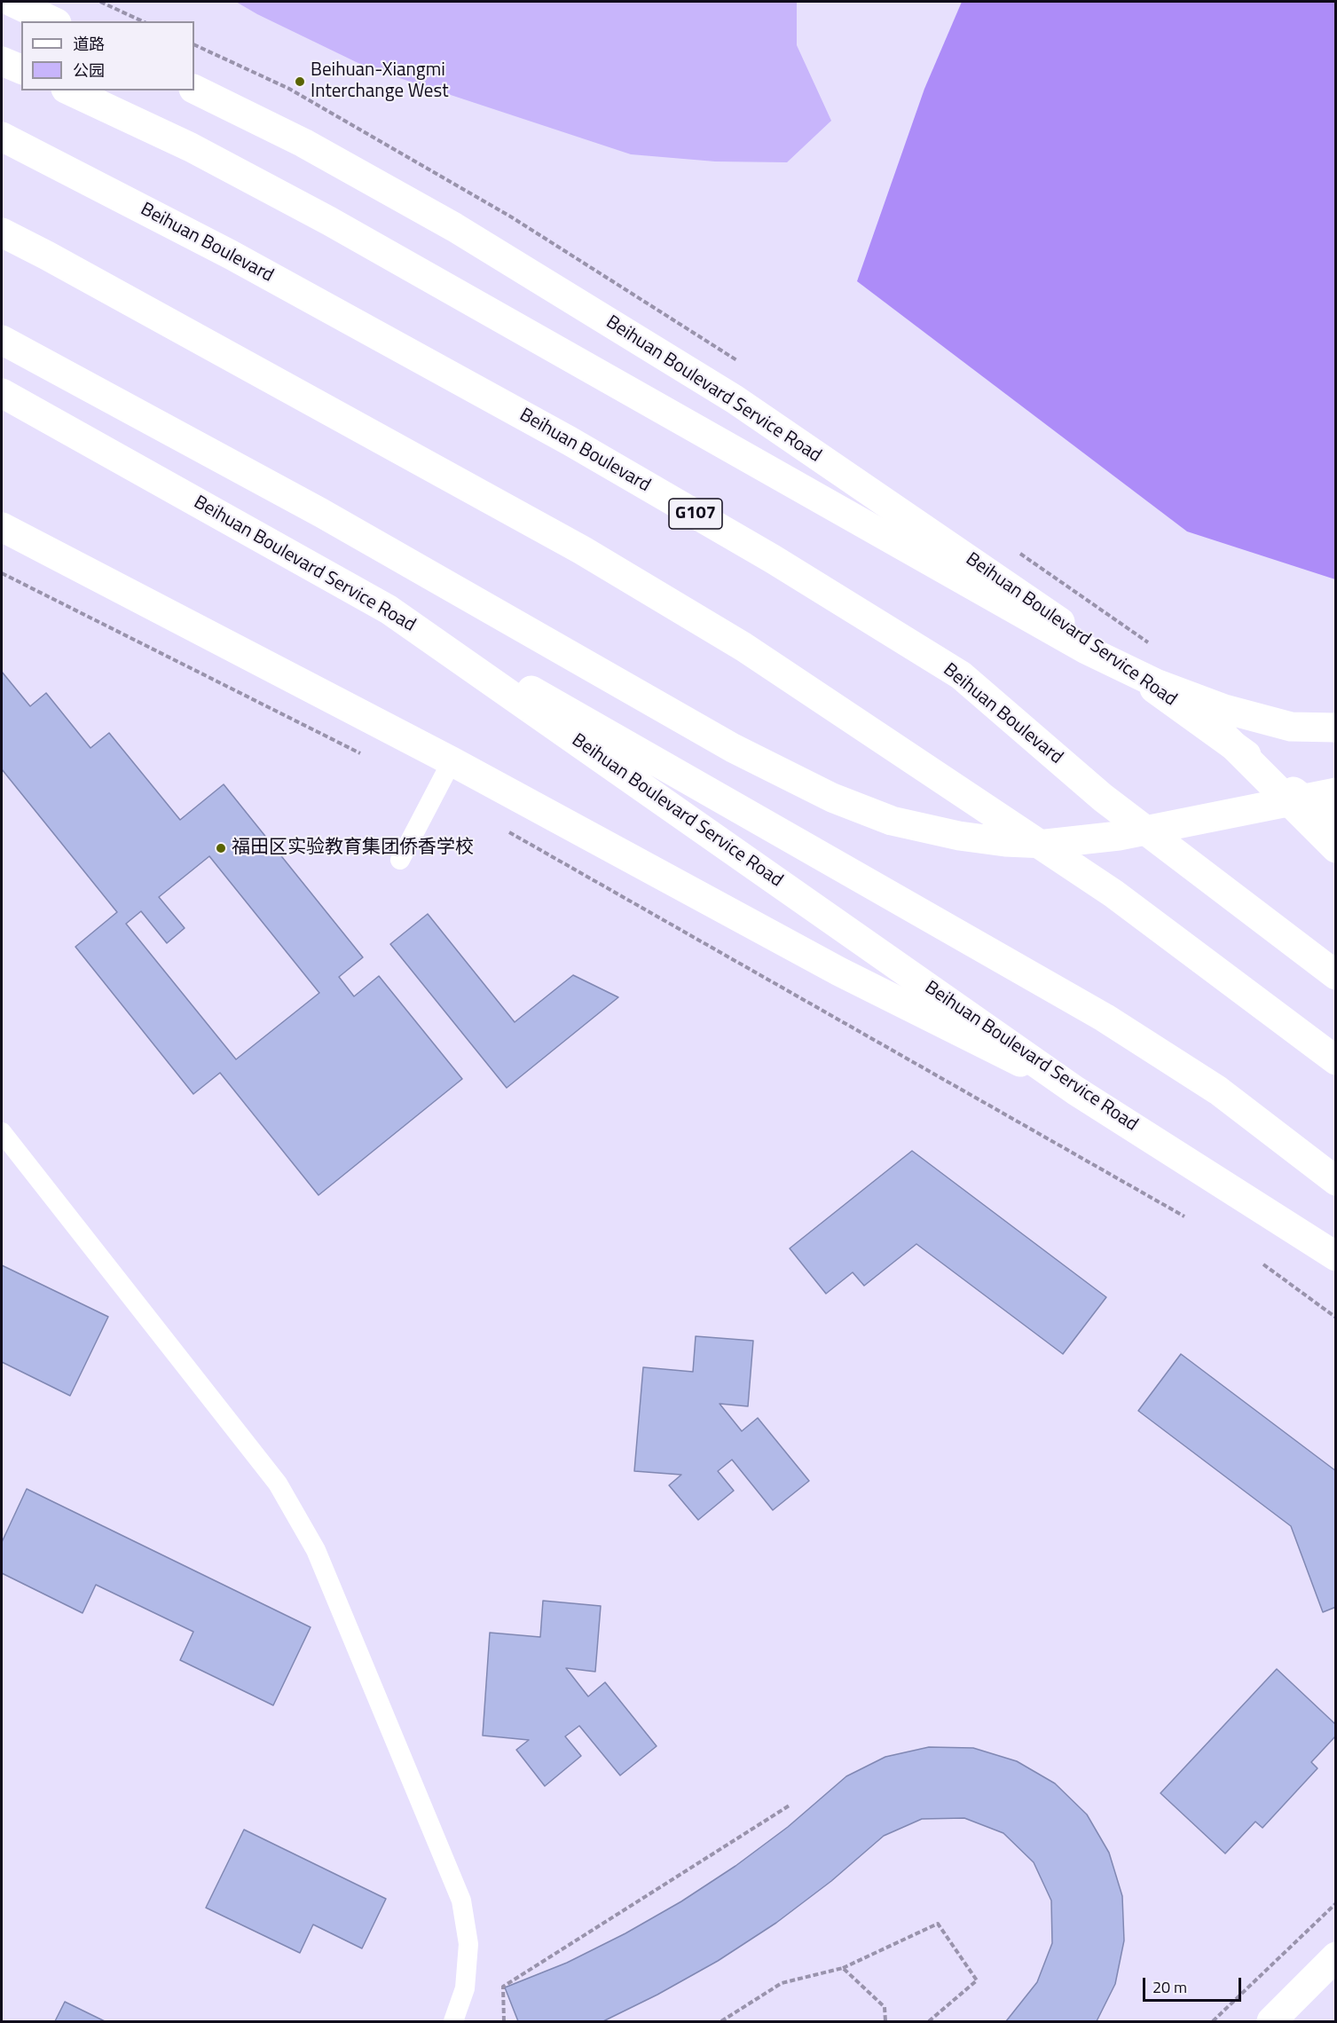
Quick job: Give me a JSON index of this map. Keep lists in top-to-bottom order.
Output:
{
  "streets": {
    "main road": ["Beihuan Boulevard", "Beihuan Boulevard Service Road", "G107"]
  },
  "places": ["Beihuan-Xiangmi Interchange West", "福田区实验教育集团侨香学校"],
  "legend": ["道路", "公园"],
  "scale_bar": "20 m"
}
